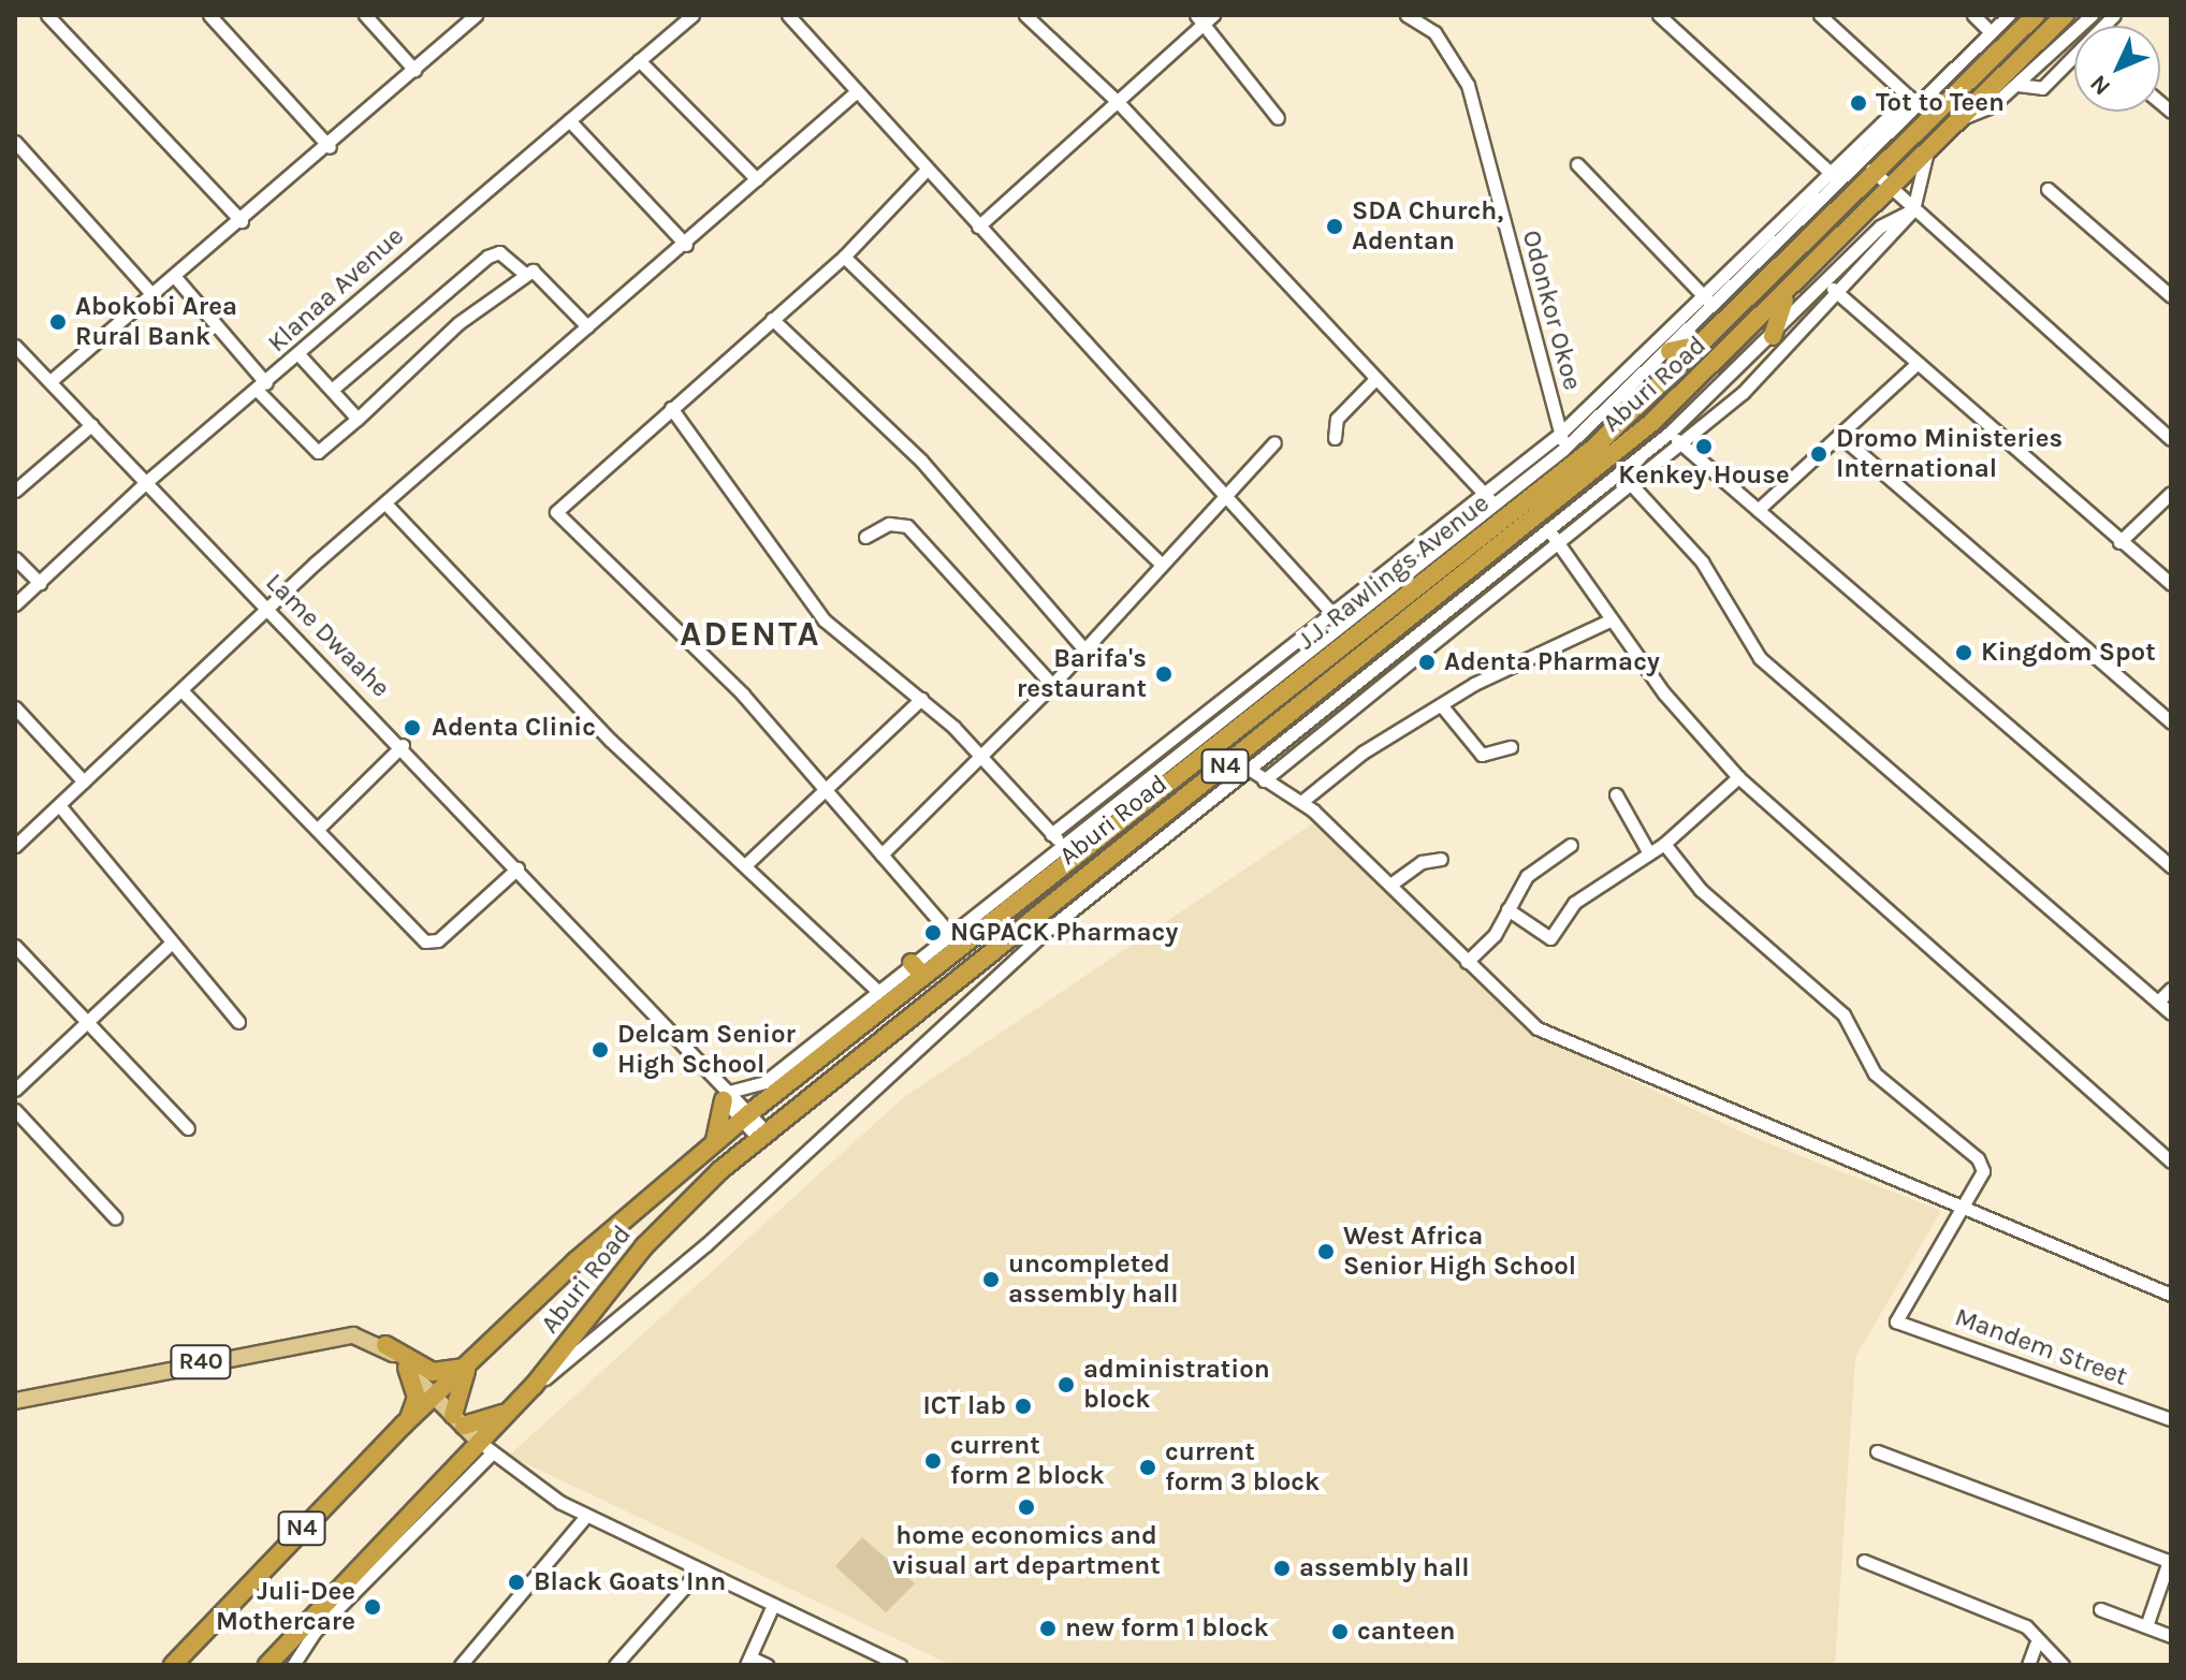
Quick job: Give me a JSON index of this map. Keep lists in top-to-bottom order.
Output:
{
  "streets": {
    "highway": ["Aburi Road", "J.J. Rawlings Avenue", "N4"],
    "main road": ["R40"],
    "street": [
      "Klanaa Avenue",
      "Odonkor Okoe",
      "Lame Dwaahe",
      "Mandem Street"
    ]
  },
  "crossings": [
    ["Klanaa Avenue", "Lame Dwaahe"],
    ["Aburi Road", "J.J. Rawlings Avenue"],
    ["Aburi Road", "Lame Dwaahe"],
    ["J.J. Rawlings Avenue", "Lame Dwaahe"],
    ["J.J. Rawlings Avenue", "N4"],
    ["Lame Dwaahe", "N4"]
  ],
  "districts": ["ADENTA"],
  "places": [
    "Tot to Teen",
    "SDA Church, Adentan",
    "Abokobi Area Rural Bank",
    "Kenkey House",
    "Dromo Ministeries International",
    "Kingdom Spot",
    "Adenta Pharmacy",
    "Barifa's restaurant",
    "Adenta Clinic",
    "NGPACK Pharmacy",
    "Delcam Senior High School",
    "West Africa Senior High School",
    "uncompleted assembly hall",
    "administration block",
    "ICT lab",
    "current form 2 block",
    "current form 3 block",
    "home economics and visual art department",
    "assembly hall",
    "Black Goats Inn",
    "Juli-Dee Mothercare",
    "new form 1 block",
    "canteen"
  ],
  "north": "bottom left"
}
